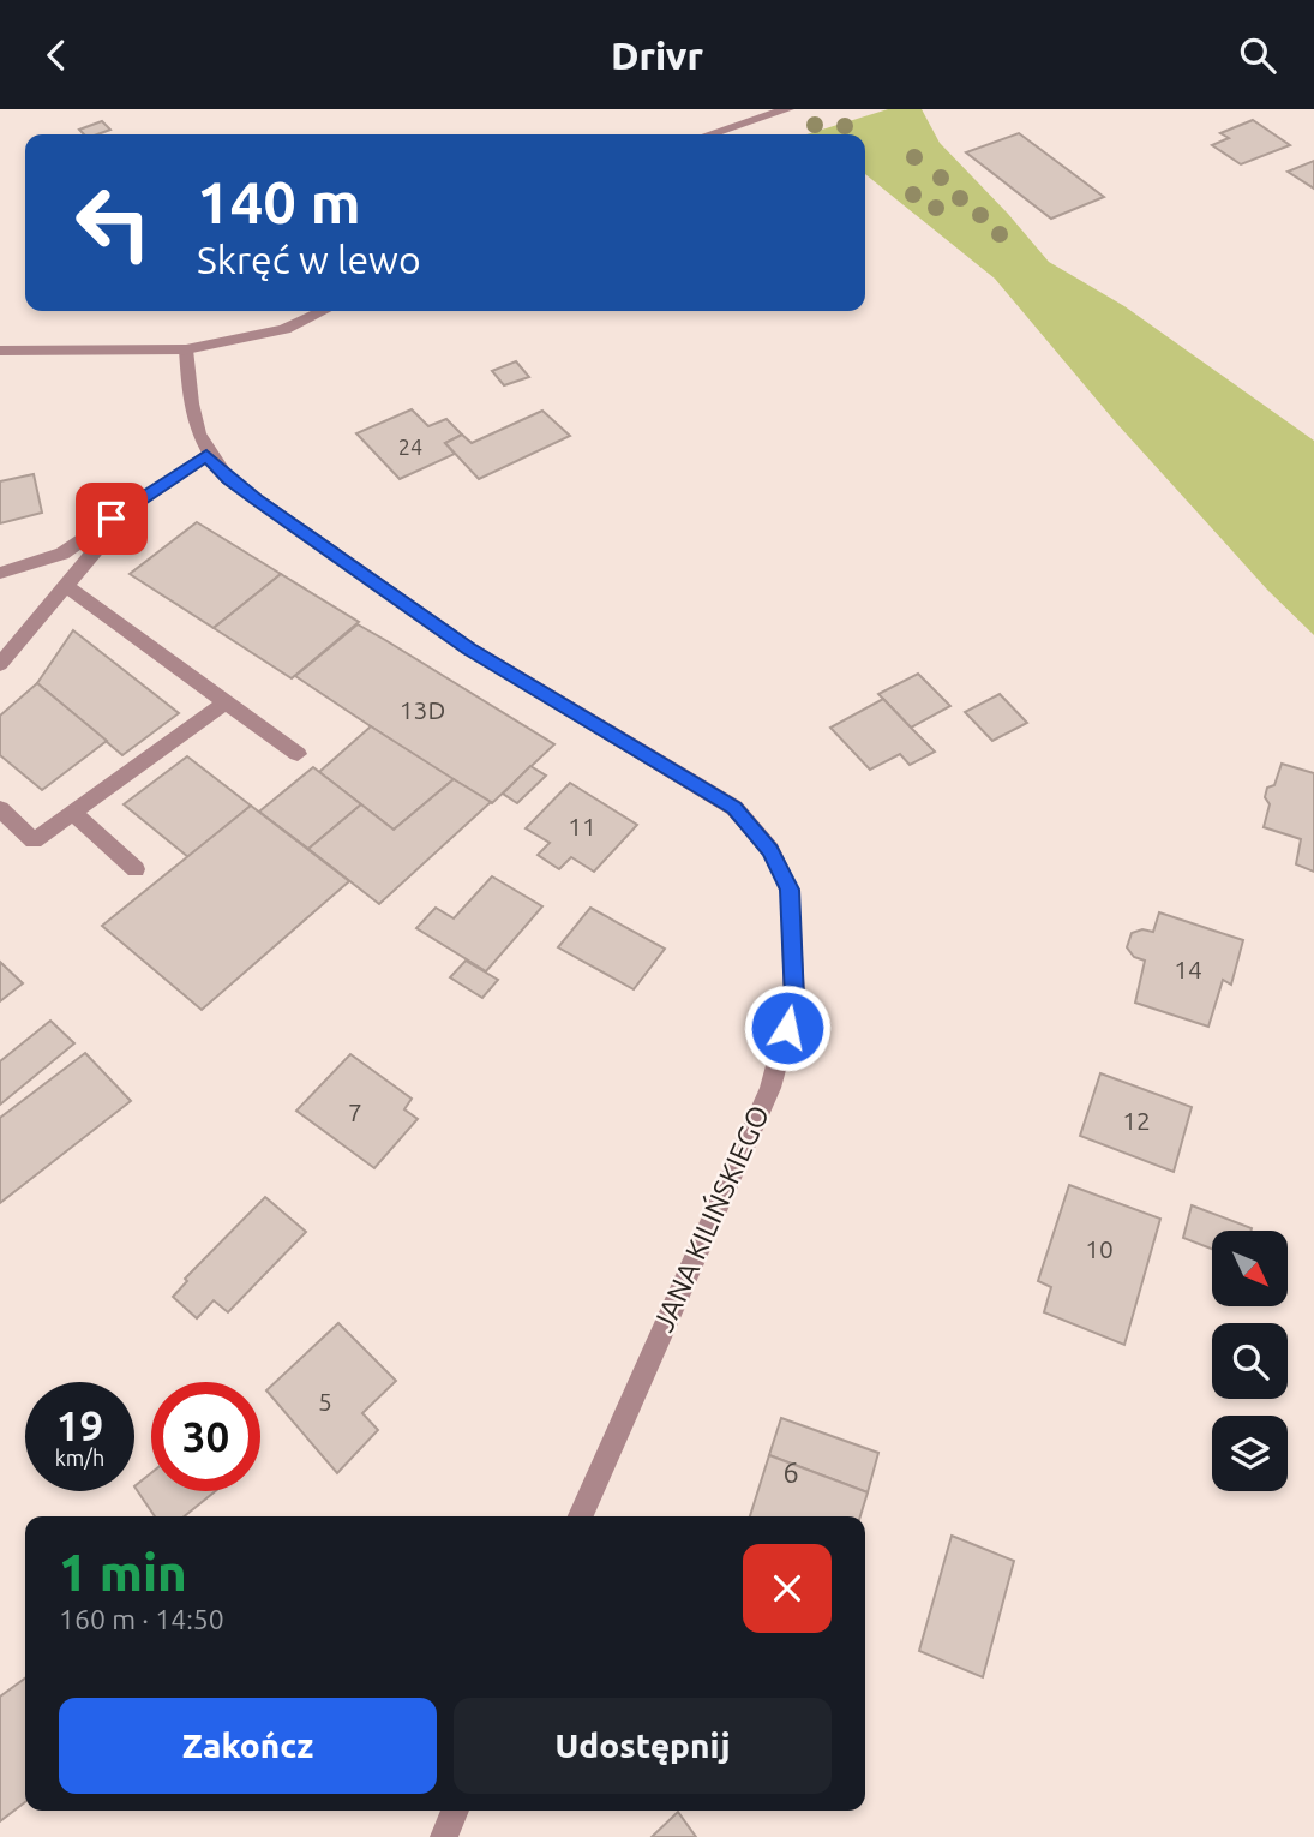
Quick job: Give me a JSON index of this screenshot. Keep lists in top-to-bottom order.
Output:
{
  "streets": {
    "street": ["JANA KILIŃSKIEGO"]
  },
  "house_numbers": [
    "24",
    "13D",
    "11",
    "14",
    "7",
    "12",
    "10",
    "5",
    "6"
  ],
  "north": "bottom right",
  "page": {
    "header": "Drivr",
    "turn": ["140 m", "Skręć w lewo"],
    "speed": "19 km/h",
    "limit": "30",
    "heading": ["1 min", "160 m · 14:50"],
    "buttons": ["Zakończ", "Udostępnij"]
  }
}
